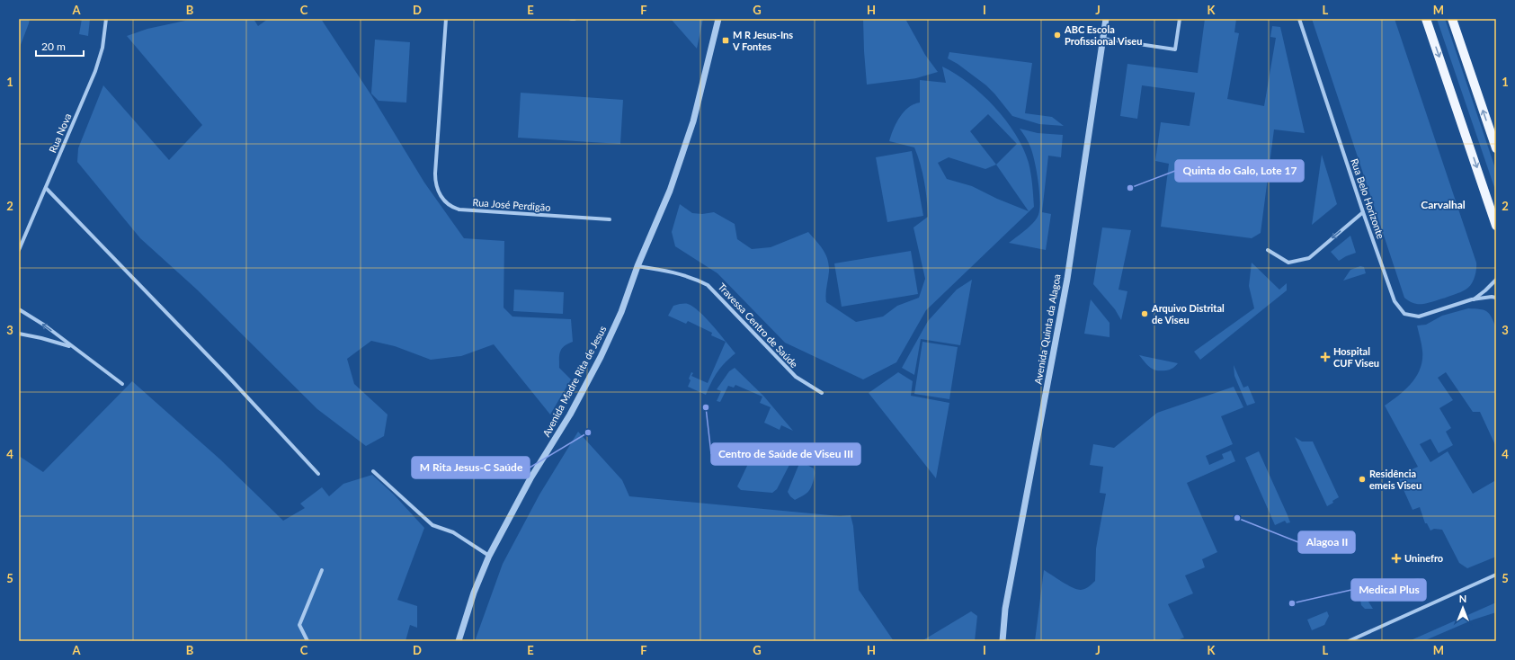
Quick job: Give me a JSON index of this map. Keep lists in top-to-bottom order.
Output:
{
  "streets": {
    "street": [
      "Rua Nova",
      "Rua Belo Horizonte",
      "Rua José Perdigão",
      "Travessa Centro de Saúde",
      "Avenida Quinta da Alagoa",
      "Avenida Madre Rita de Jesus"
    ]
  },
  "crossings": [
    ["Travessa Centro de Saúde", "Avenida Madre Rita de Jesus"]
  ],
  "districts": ["Carvalhal"],
  "places": {
    "other": [
      "ABC Escola Profissional Viseu",
      "Quinta do Galo, Lote 17",
      "Arquivo Distrital de Viseu",
      "Centro de Saúde de Viseu III",
      "M Rita Jesus-C Saúde",
      "Residência emeis Viseu",
      "Alagoa II",
      "Medical Plus"
    ],
    "transit": ["M R Jesus-Ins V Fontes"],
    "health": ["Hospital CUF Viseu", "Uninefro"]
  },
  "scale_bar": "20 m",
  "north": "top",
  "grid": {
    "columns": [
      "A",
      "B",
      "C",
      "D",
      "E",
      "F",
      "G",
      "H",
      "I",
      "J",
      "K",
      "L",
      "M"
    ],
    "rows": [
      "1",
      "2",
      "3",
      "4",
      "5"
    ]
  }
}
